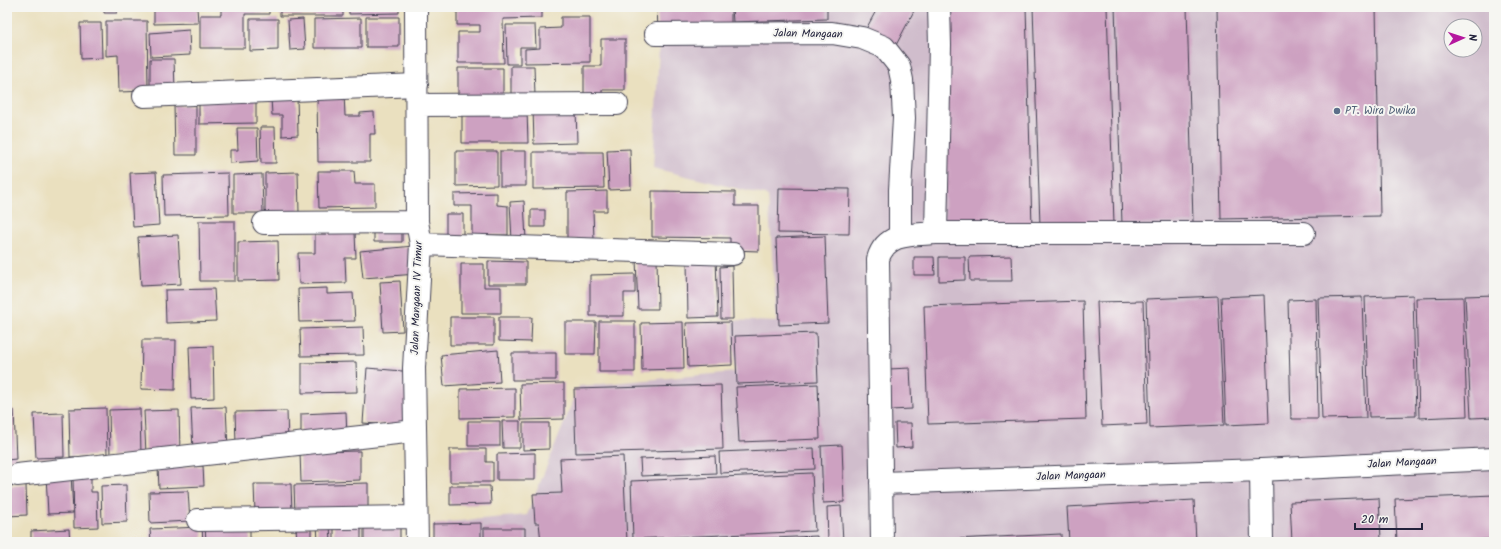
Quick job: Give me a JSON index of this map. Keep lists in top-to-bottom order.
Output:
{
  "streets": {
    "street": ["Jalan Mangaan", "Jalan Mangaan IV Timur"]
  },
  "places": ["PT. Wira Dwika"],
  "scale_bar": "20 m",
  "north": "right"
}
